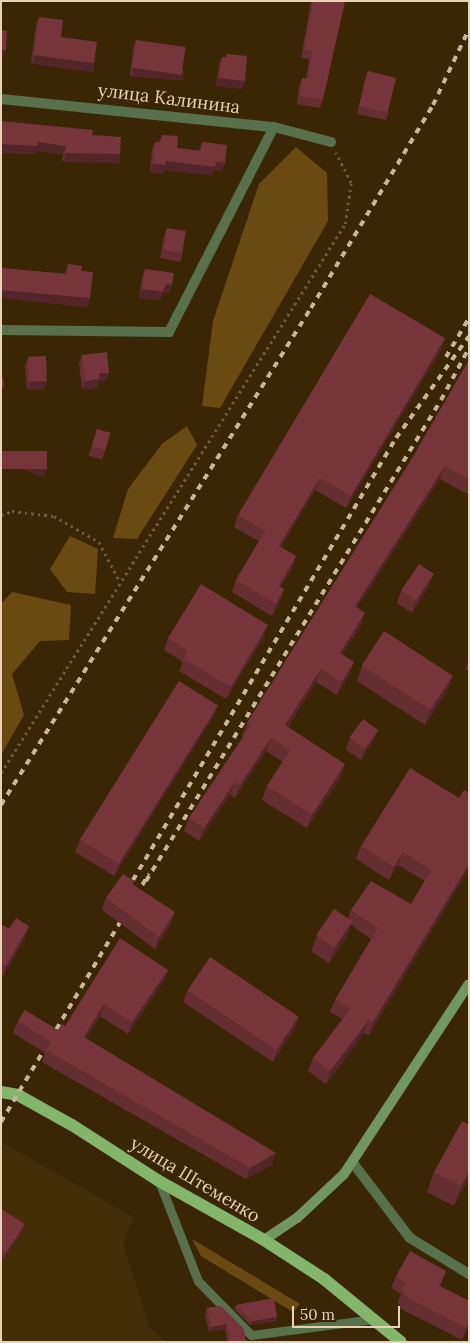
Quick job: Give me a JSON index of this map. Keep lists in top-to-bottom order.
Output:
{
  "streets": {
    "main road": ["улица Штеменко"],
    "street": ["улица Калинина"]
  },
  "scale_bar": "50 m"
}
